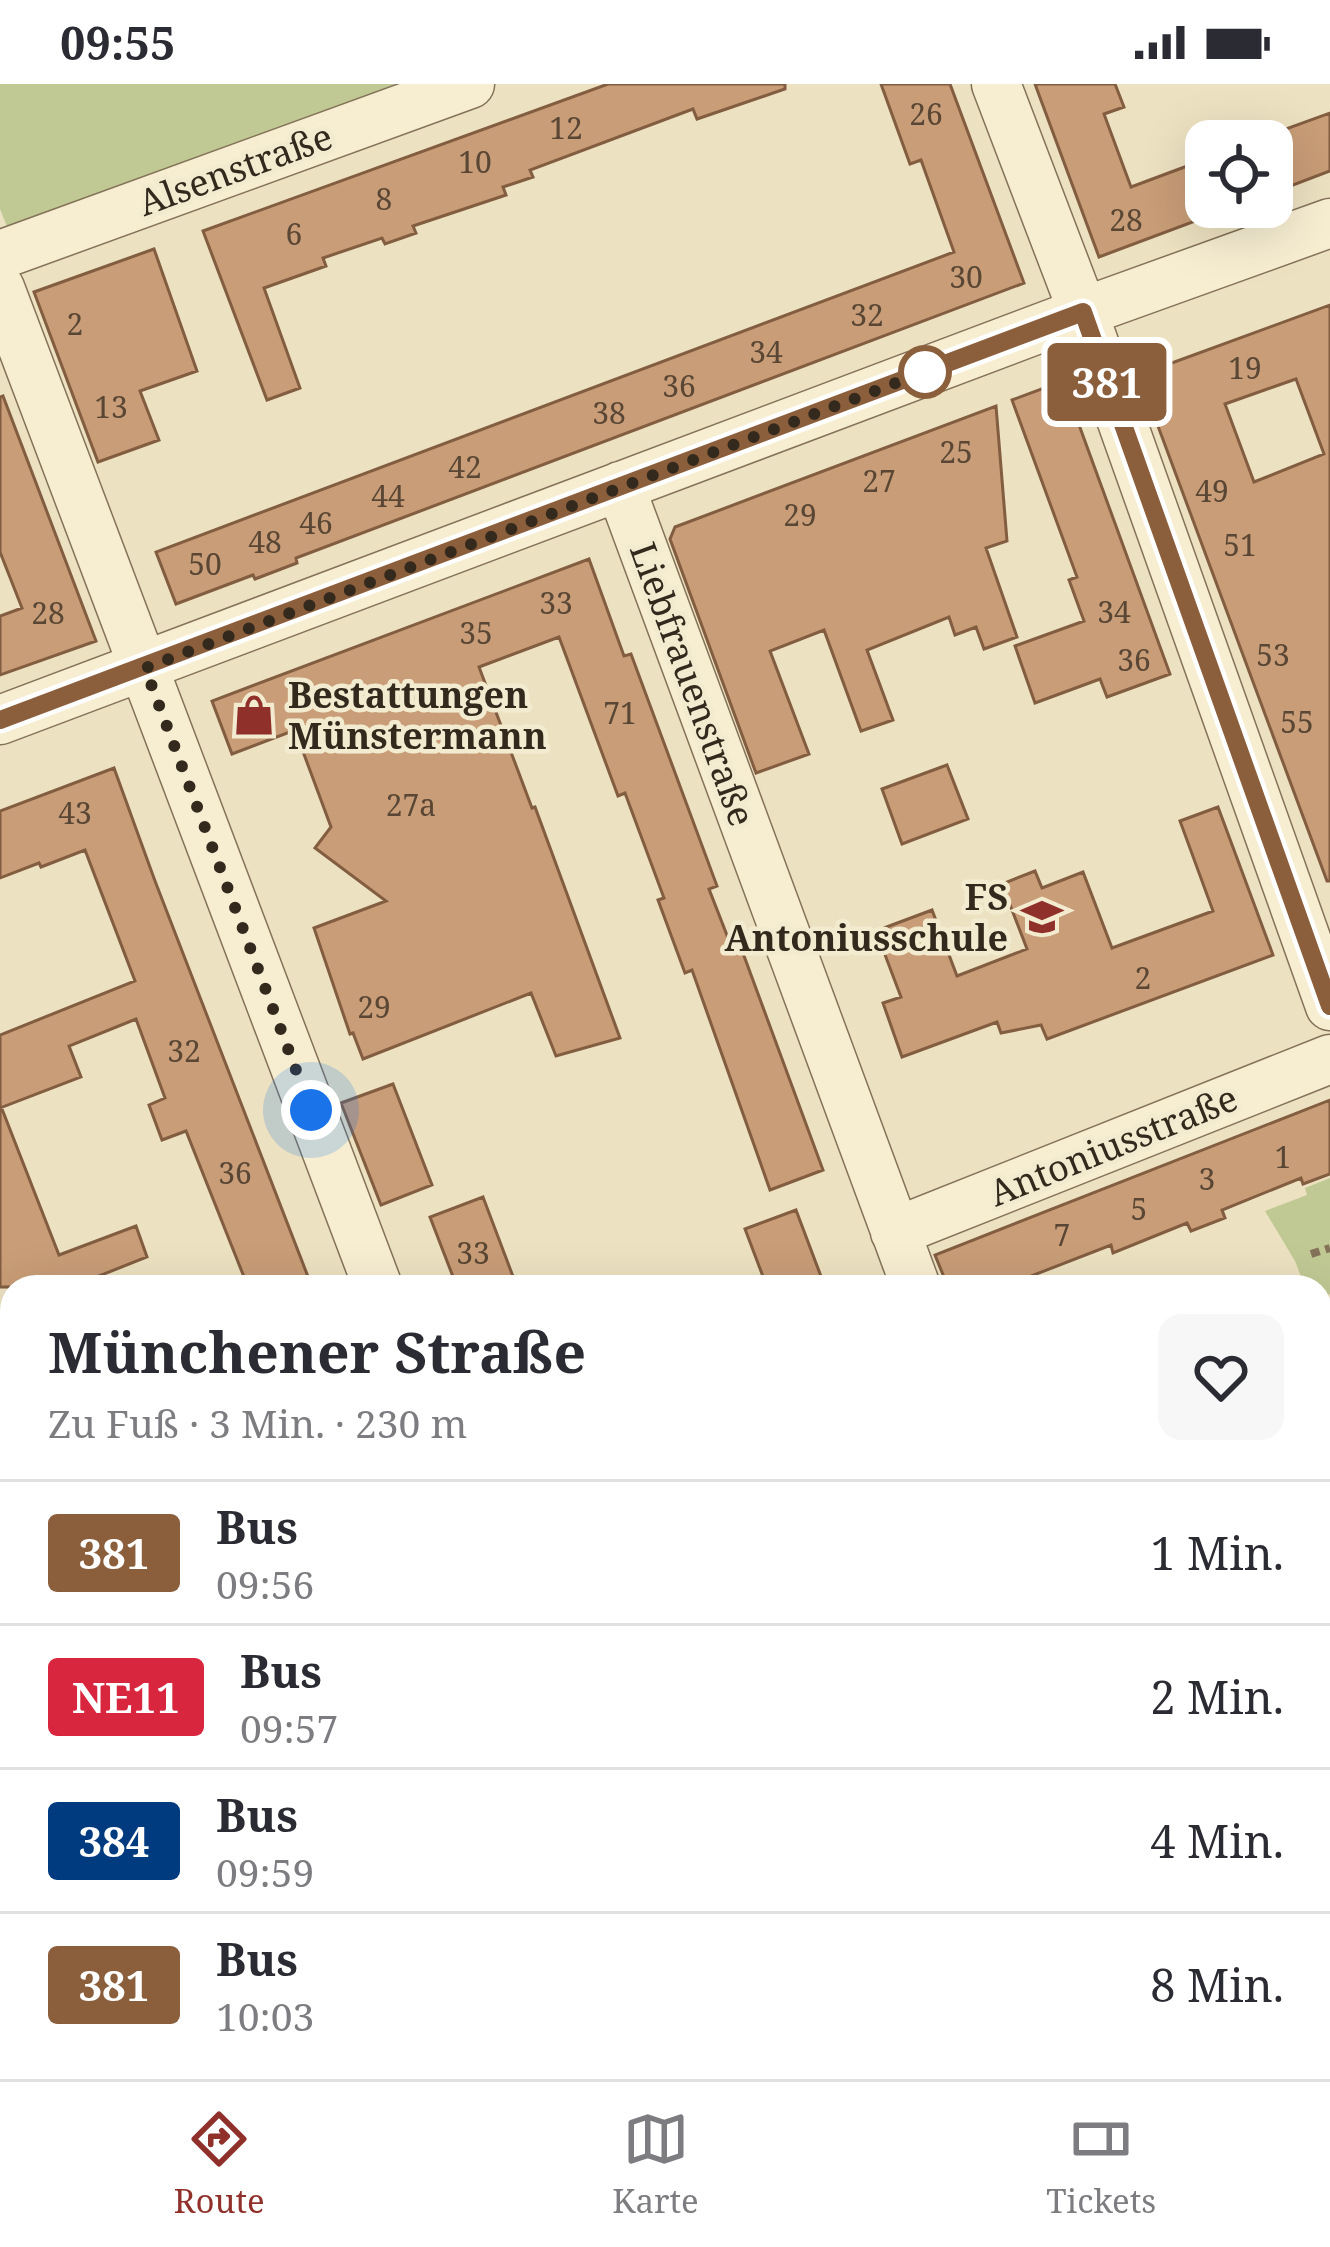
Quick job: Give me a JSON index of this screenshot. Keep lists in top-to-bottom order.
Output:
{
  "streets": {
    "street": ["Alsenstraße", "Liebfrauenstraße", "Antoniusstraße"]
  },
  "crossings": [
    ["Liebfrauenstraße", "Antoniusstraße"]
  ],
  "places": {
    "shop": ["Bestattungen Münstermann"],
    "school or university": ["FS Antoniusschule"]
  },
  "lines": ["bus line 381"],
  "house_numbers": [
    "26",
    "12",
    "10",
    "8",
    "28",
    "6",
    "30",
    "32",
    "2",
    "34",
    "19",
    "36",
    "13",
    "38",
    "25",
    "42",
    "27",
    "49",
    "44",
    "29",
    "46",
    "48",
    "51",
    "50",
    "33",
    "34",
    "28",
    "35",
    "53",
    "36",
    "71",
    "55",
    "27a",
    "43",
    "2",
    "29",
    "32",
    "1",
    "36",
    "3",
    "5",
    "7",
    "33"
  ],
  "page": {
    "status": "09:55",
    "on_map": "381",
    "heading": ["Münchener Straße", "Zu Fuß · 3 Min. · 230 m"],
    "list": [
      {
        "mark": "381",
        "name": "Bus",
        "note": "09:56",
        "value": "1 Min."
      },
      {
        "mark": "NE11",
        "name": "Bus",
        "note": "09:57",
        "value": "2 Min."
      },
      {
        "mark": "384",
        "name": "Bus",
        "note": "09:59",
        "value": "4 Min."
      },
      {
        "mark": "381",
        "name": "Bus",
        "note": "10:03",
        "value": "8 Min."
      }
    ],
    "tabs": ["Route", "Karte", "Tickets"]
  }
}
